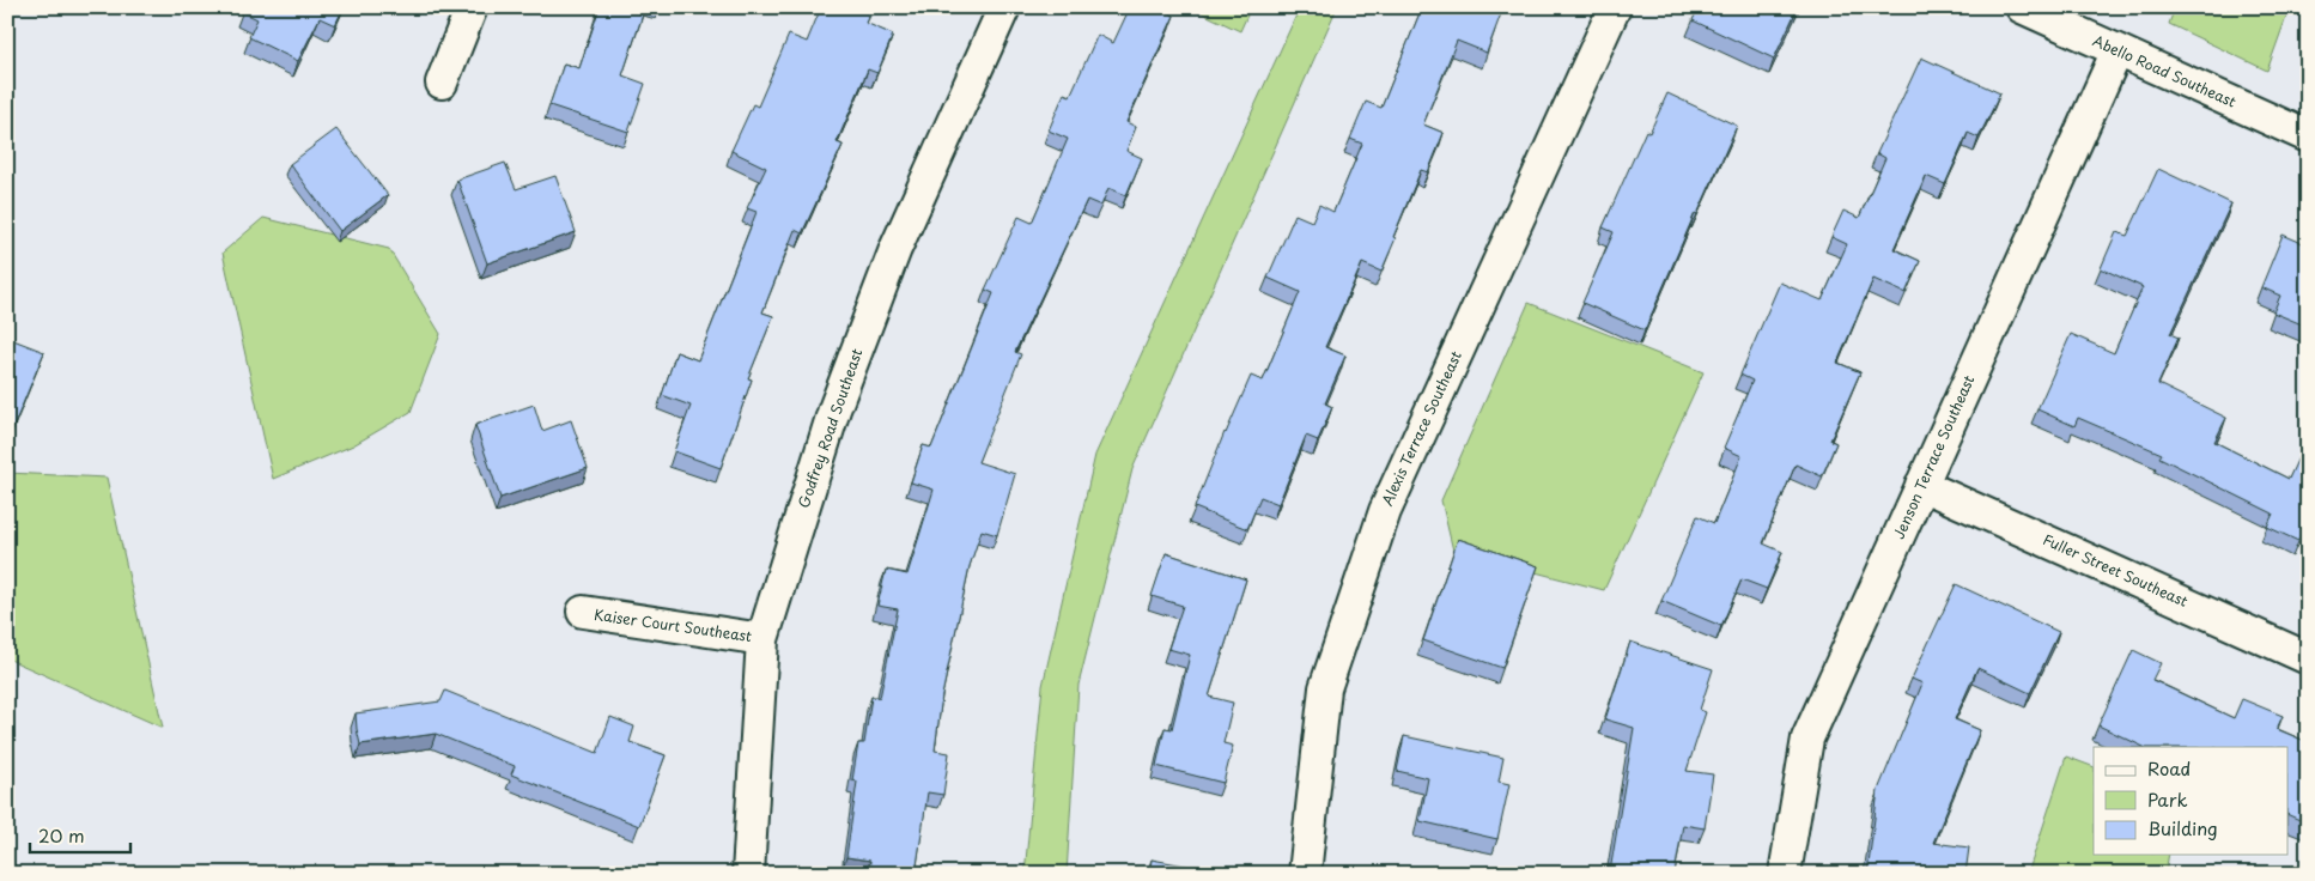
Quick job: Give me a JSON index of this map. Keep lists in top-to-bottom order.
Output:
{
  "streets": {
    "street": [
      "Abello Road Southeast",
      "Godfrey Road Southeast",
      "Alexis Terrace Southeast",
      "Jenson Terrace Southeast",
      "Fuller Street Southeast",
      "Kaiser Court Southeast"
    ]
  },
  "crossings": [
    ["Abello Road Southeast", "Jenson Terrace Southeast"],
    ["Godfrey Road Southeast", "Kaiser Court Southeast"],
    ["Jenson Terrace Southeast", "Fuller Street Southeast"]
  ],
  "legend": ["Road", "Park", "Building"],
  "scale_bar": "20 m"
}
